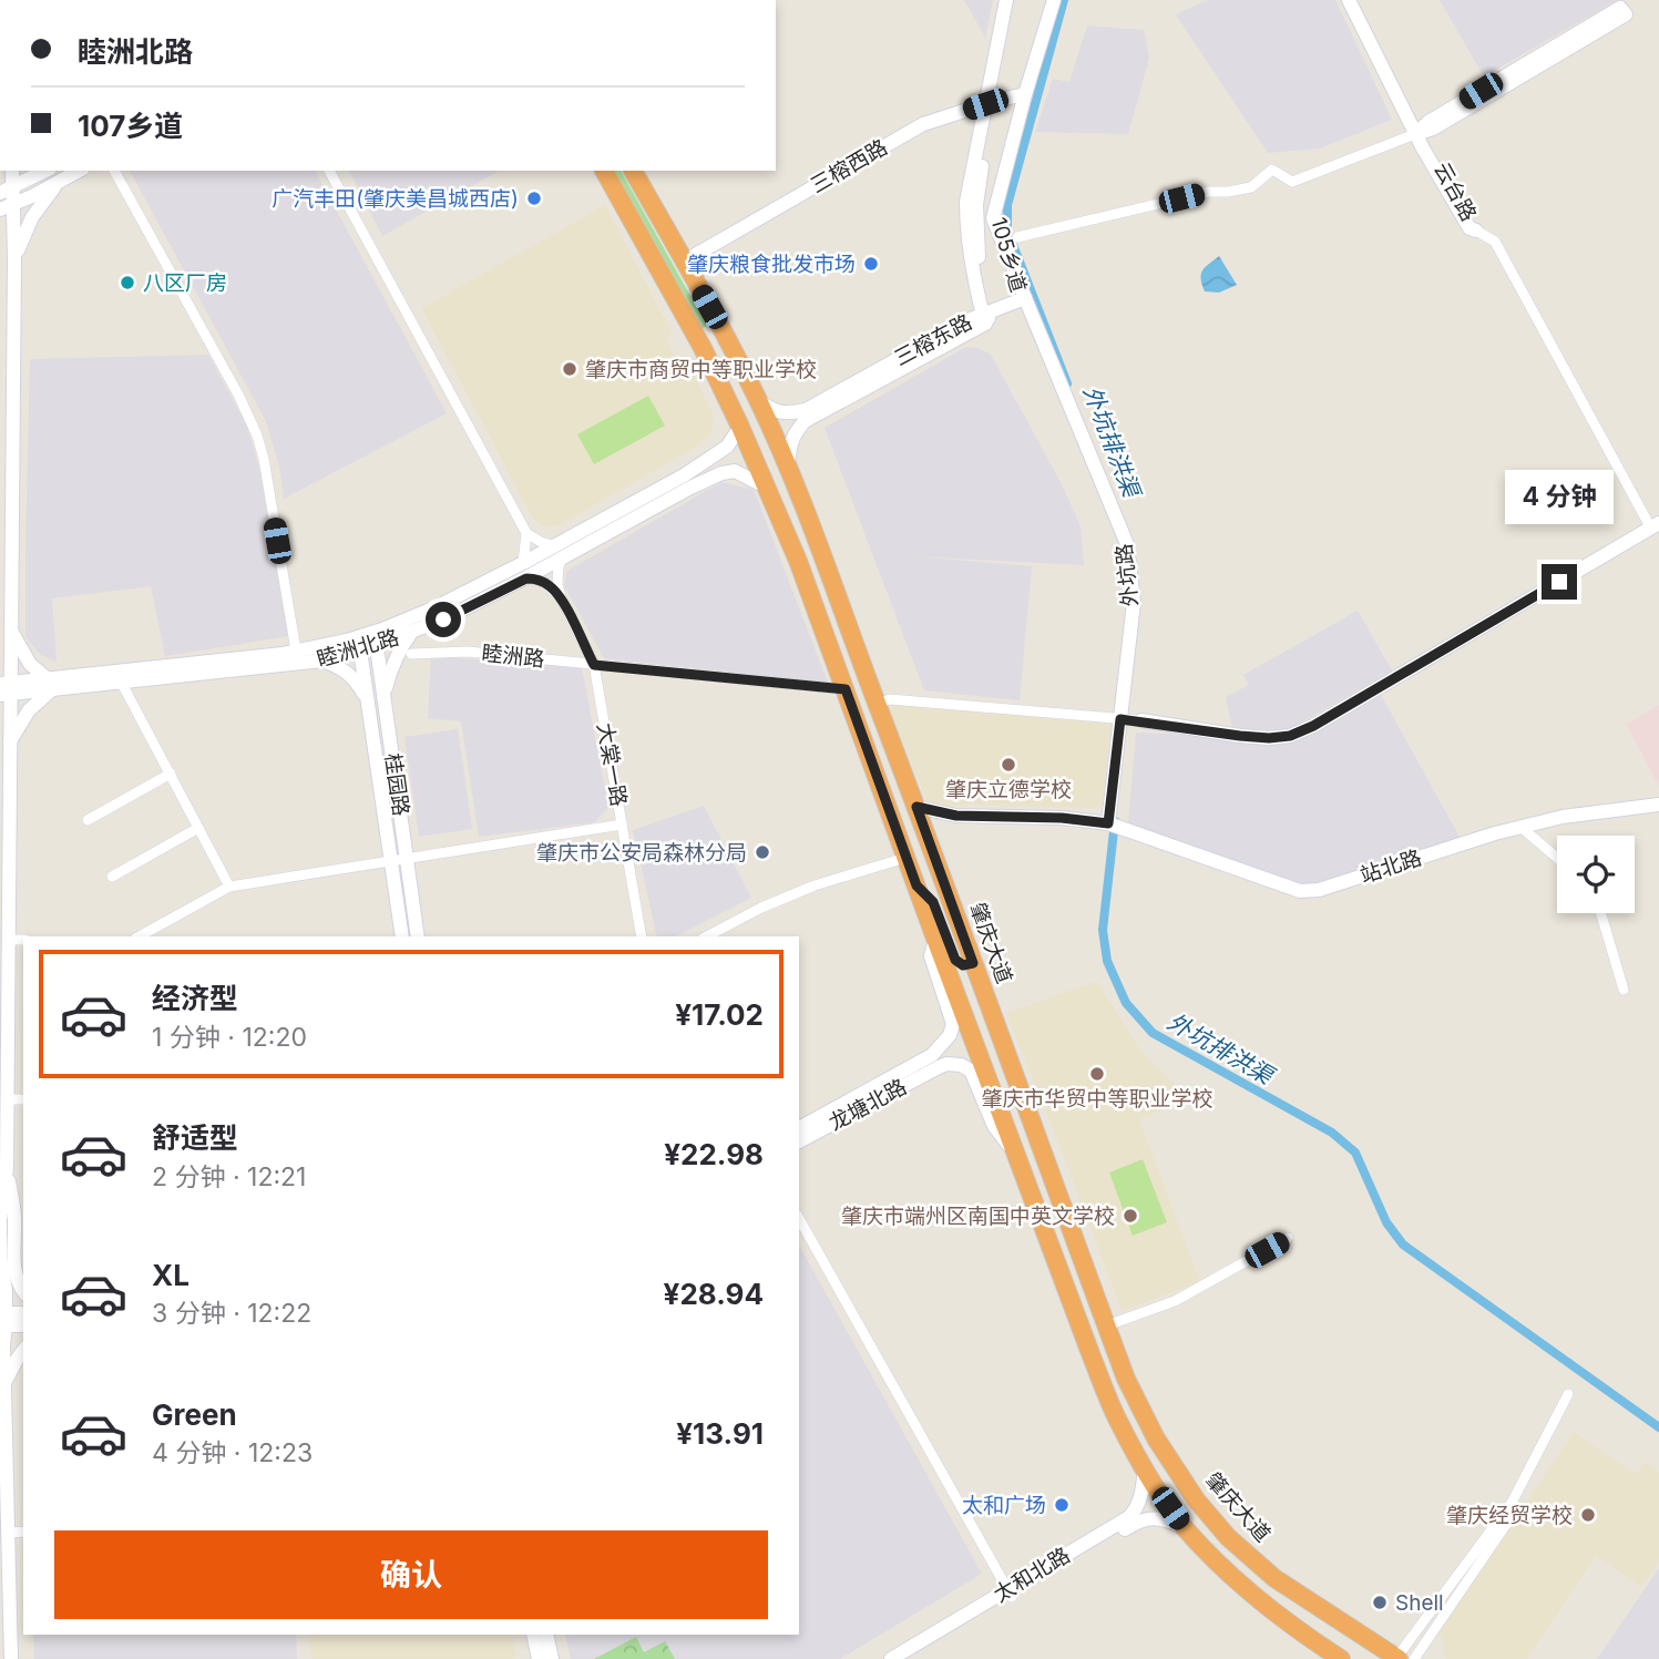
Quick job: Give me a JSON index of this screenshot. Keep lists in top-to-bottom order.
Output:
{
  "streets": {
    "highway": ["肇庆大道"],
    "street": [
      "三榕西路",
      "云台路",
      "105乡道",
      "三榕东路",
      "外坑路",
      "睦洲北路",
      "睦洲路",
      "大棠一路",
      "桂园路",
      "站北路",
      "龙塘北路",
      "太和北路"
    ]
  },
  "crossings": [
    ["三榕西路", "105乡道"],
    ["三榕西路", "肇庆大道"],
    ["105乡道", "三榕东路"],
    ["105乡道", "外坑路"],
    ["外坑路", "站北路"],
    ["睦洲北路", "桂园路"],
    ["睦洲路", "大棠一路"]
  ],
  "water": ["外坑排洪渠"],
  "places": [
    "广汽丰田(肇庆美昌城西店)",
    "肇庆粮食批发市场",
    "八区厂房",
    "肇庆市商贸中等职业学校",
    "肇庆立德学校",
    "肇庆市公安局森林分局",
    "肇庆市华贸中等职业学校",
    "肇庆市端州区南国中英文学校",
    "太和广场",
    "肇庆经贸学校",
    "Shell"
  ],
  "page": {
    "banner": ["睦洲北路", "107乡道"],
    "bubble": "4 分钟",
    "list": [
      {
        "name": "经济型",
        "note": "1 分钟 · 12:20",
        "value": "¥17.02"
      },
      {
        "name": "舒适型",
        "note": "2 分钟 · 12:21",
        "value": "¥22.98"
      },
      {
        "name": "XL",
        "note": "3 分钟 · 12:22",
        "value": "¥28.94"
      },
      {
        "name": "Green",
        "note": "4 分钟 · 12:23",
        "value": "¥13.91"
      }
    ],
    "buttons": "确认"
  }
}
